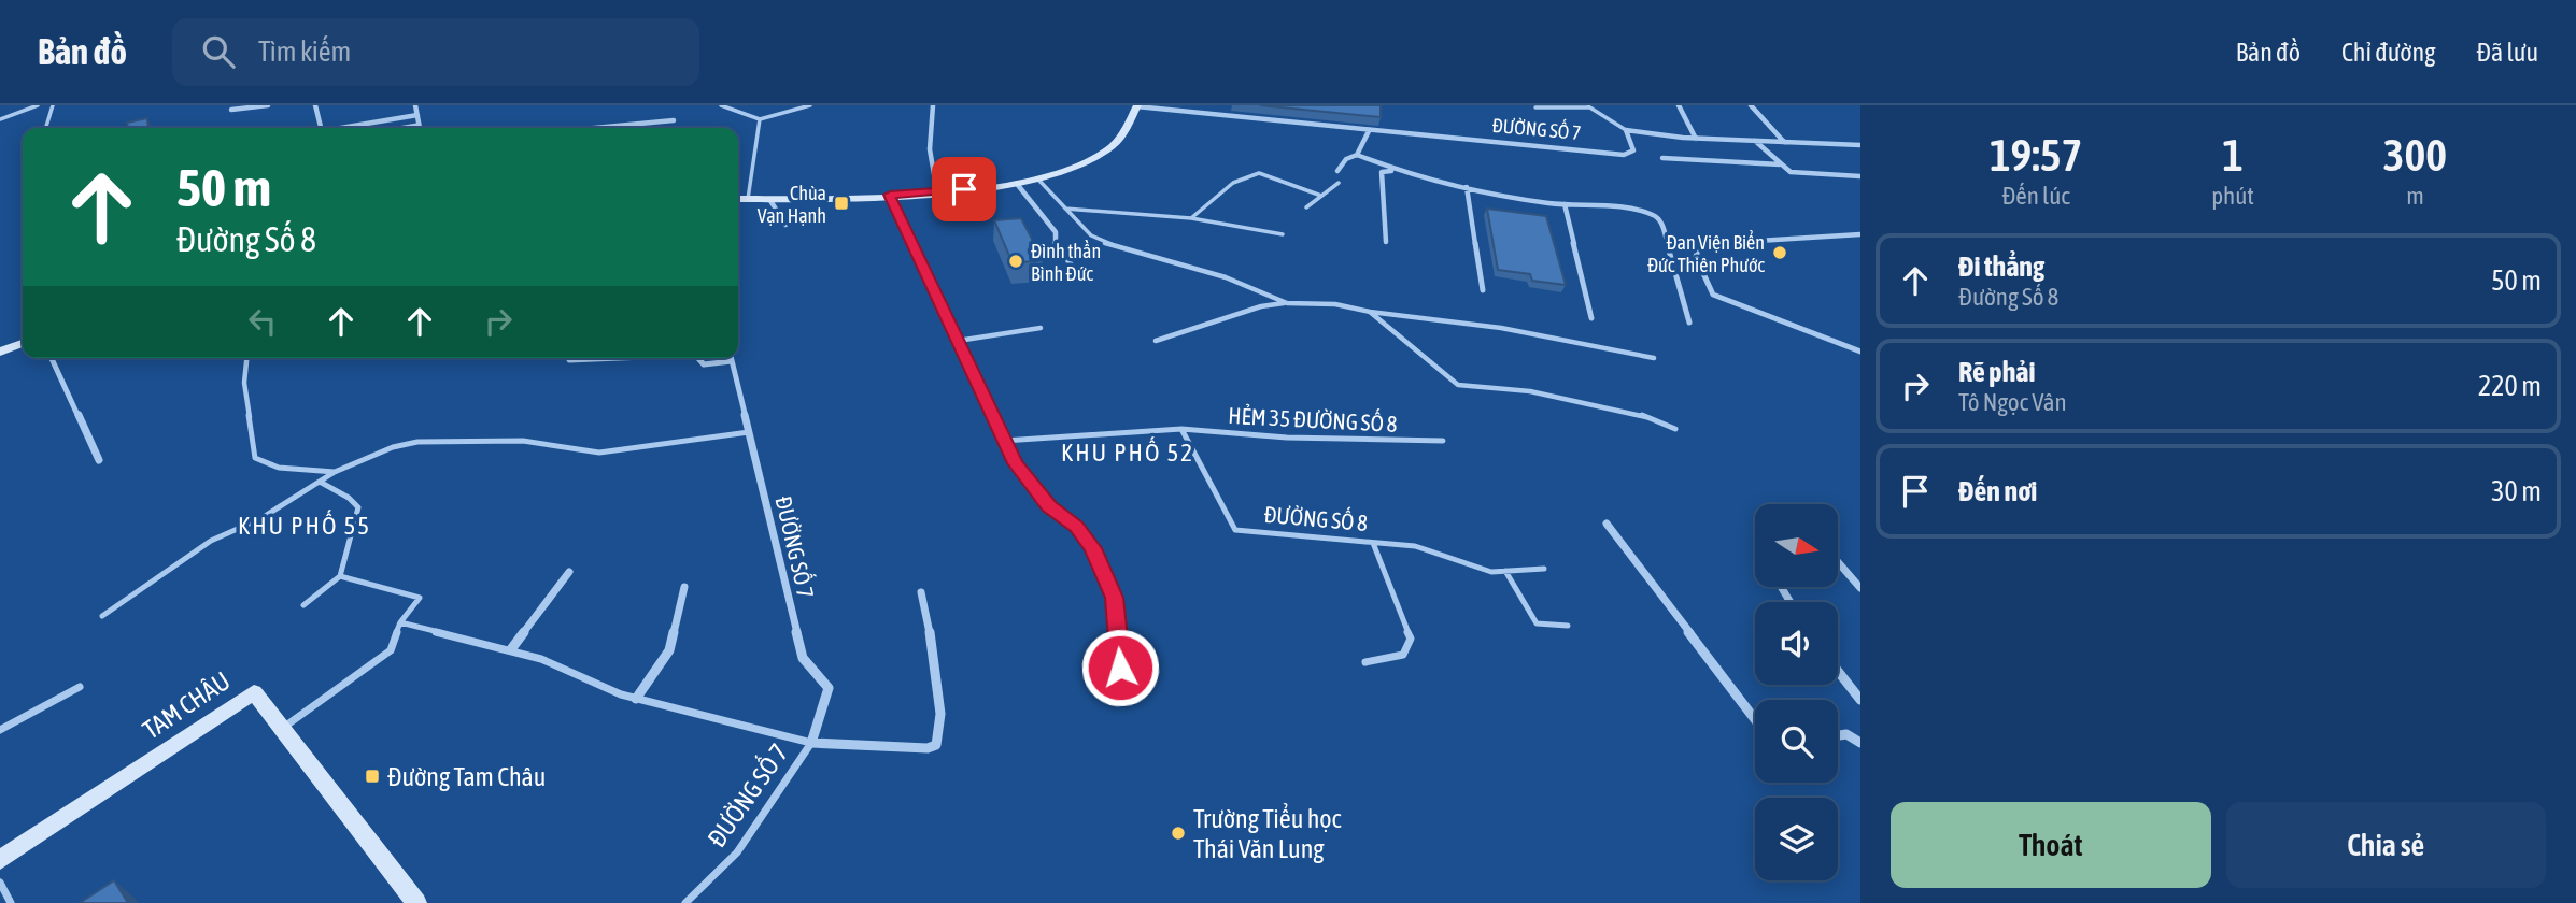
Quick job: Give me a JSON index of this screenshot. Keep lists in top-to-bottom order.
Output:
{
  "streets": {
    "main road": ["TAM CHÂU"],
    "street": ["ĐƯỜNG SỐ 7"],
    "lane": ["HẺM 35 ĐƯỜNG SỐ 8", "ĐƯỜNG SỐ 8"]
  },
  "crossings": [
    ["HẺM 35 ĐƯỜNG SỐ 8", "ĐƯỜNG SỐ 8"]
  ],
  "districts": ["KHU PHỐ 52", "KHU PHỐ 55"],
  "places": {
    "transit": ["Chùa Vạn Hạnh", "Đường Tam Châu"],
    "other": ["Đan Viện Biển Đức Thiên Phước", "Đình thần Bình Đức", "Trường Tiểu học Thái Văn Lung"]
  },
  "north": "right",
  "page": {
    "header": "Bản đồ",
    "search": "Tìm kiếm",
    "nav": ["Bản đồ", "Chỉ đường", "Đã lưu"],
    "eta": [
      "19:57",
      "Đến lúc",
      "1",
      "phút",
      "300",
      "m"
    ],
    "turn": ["50 m", "Đường Số 8"],
    "list": [
      {
        "name": "Đi thẳng",
        "note": "Đường Số 8",
        "value": "50 m"
      },
      {
        "name": "Rẽ phải",
        "note": "Tô Ngọc Vân",
        "value": "220 m"
      },
      {
        "name": "Đến nơi",
        "value": "30 m"
      }
    ],
    "buttons": ["Thoát", "Chia sẻ"]
  }
}
